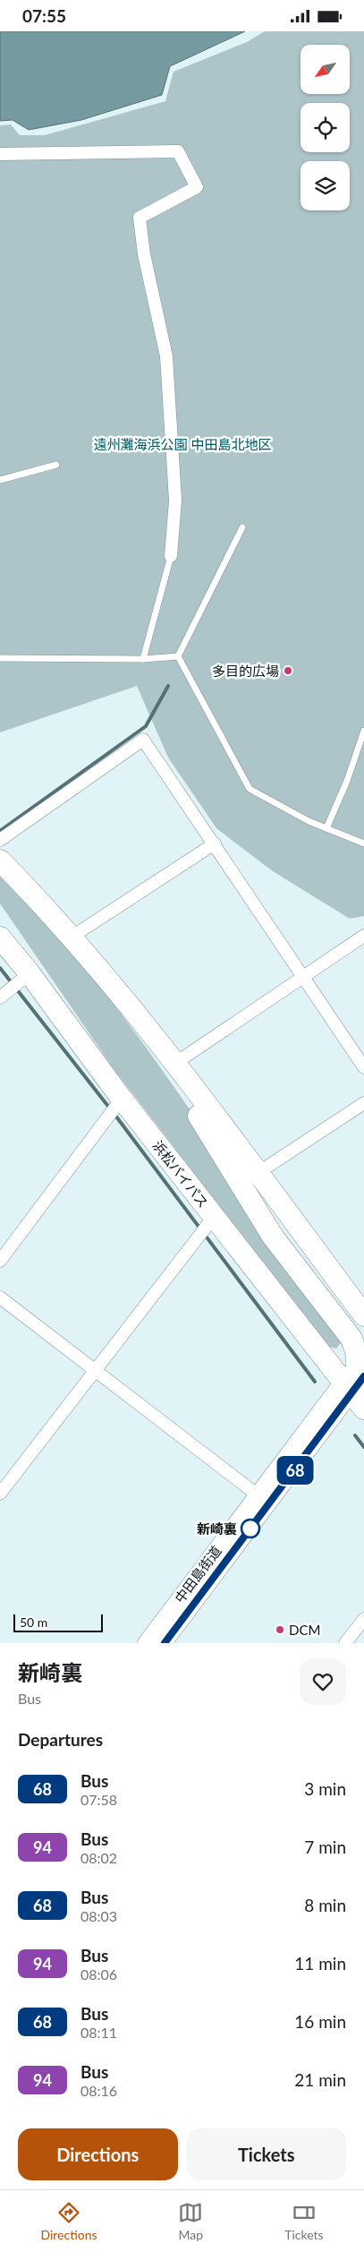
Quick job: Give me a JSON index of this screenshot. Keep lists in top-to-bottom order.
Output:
{
  "streets": {
    "highway": ["浜松バイパス"],
    "street": ["中田島街道"]
  },
  "crossings": [
    ["浜松バイパス", "中田島街道"]
  ],
  "parks": ["遠州灘海浜公園 中田島北地区"],
  "places": ["多目的広場", "新崎裏", "DCM"],
  "lines": ["bus line 68"],
  "scale_bar": "50 m",
  "north": "bottom left",
  "page": {
    "status": "07:55",
    "on_map": "68",
    "scale": "50 m",
    "heading": [
      ["新崎裏", "Bus"],
      "Departures"
    ],
    "list": [
      {
        "mark": "68",
        "name": "Bus",
        "note": "07:58",
        "value": "3 min"
      },
      {
        "mark": "94",
        "name": "Bus",
        "note": "08:02",
        "value": "7 min"
      },
      {
        "mark": "68",
        "name": "Bus",
        "note": "08:03",
        "value": "8 min"
      },
      {
        "mark": "94",
        "name": "Bus",
        "note": "08:06",
        "value": "11 min"
      },
      {
        "mark": "68",
        "name": "Bus",
        "note": "08:11",
        "value": "16 min"
      },
      {
        "mark": "94",
        "name": "Bus",
        "note": "08:16",
        "value": "21 min"
      }
    ],
    "buttons": ["Directions", "Tickets"],
    "tabs": ["Directions", "Map", "Tickets"]
  }
}
